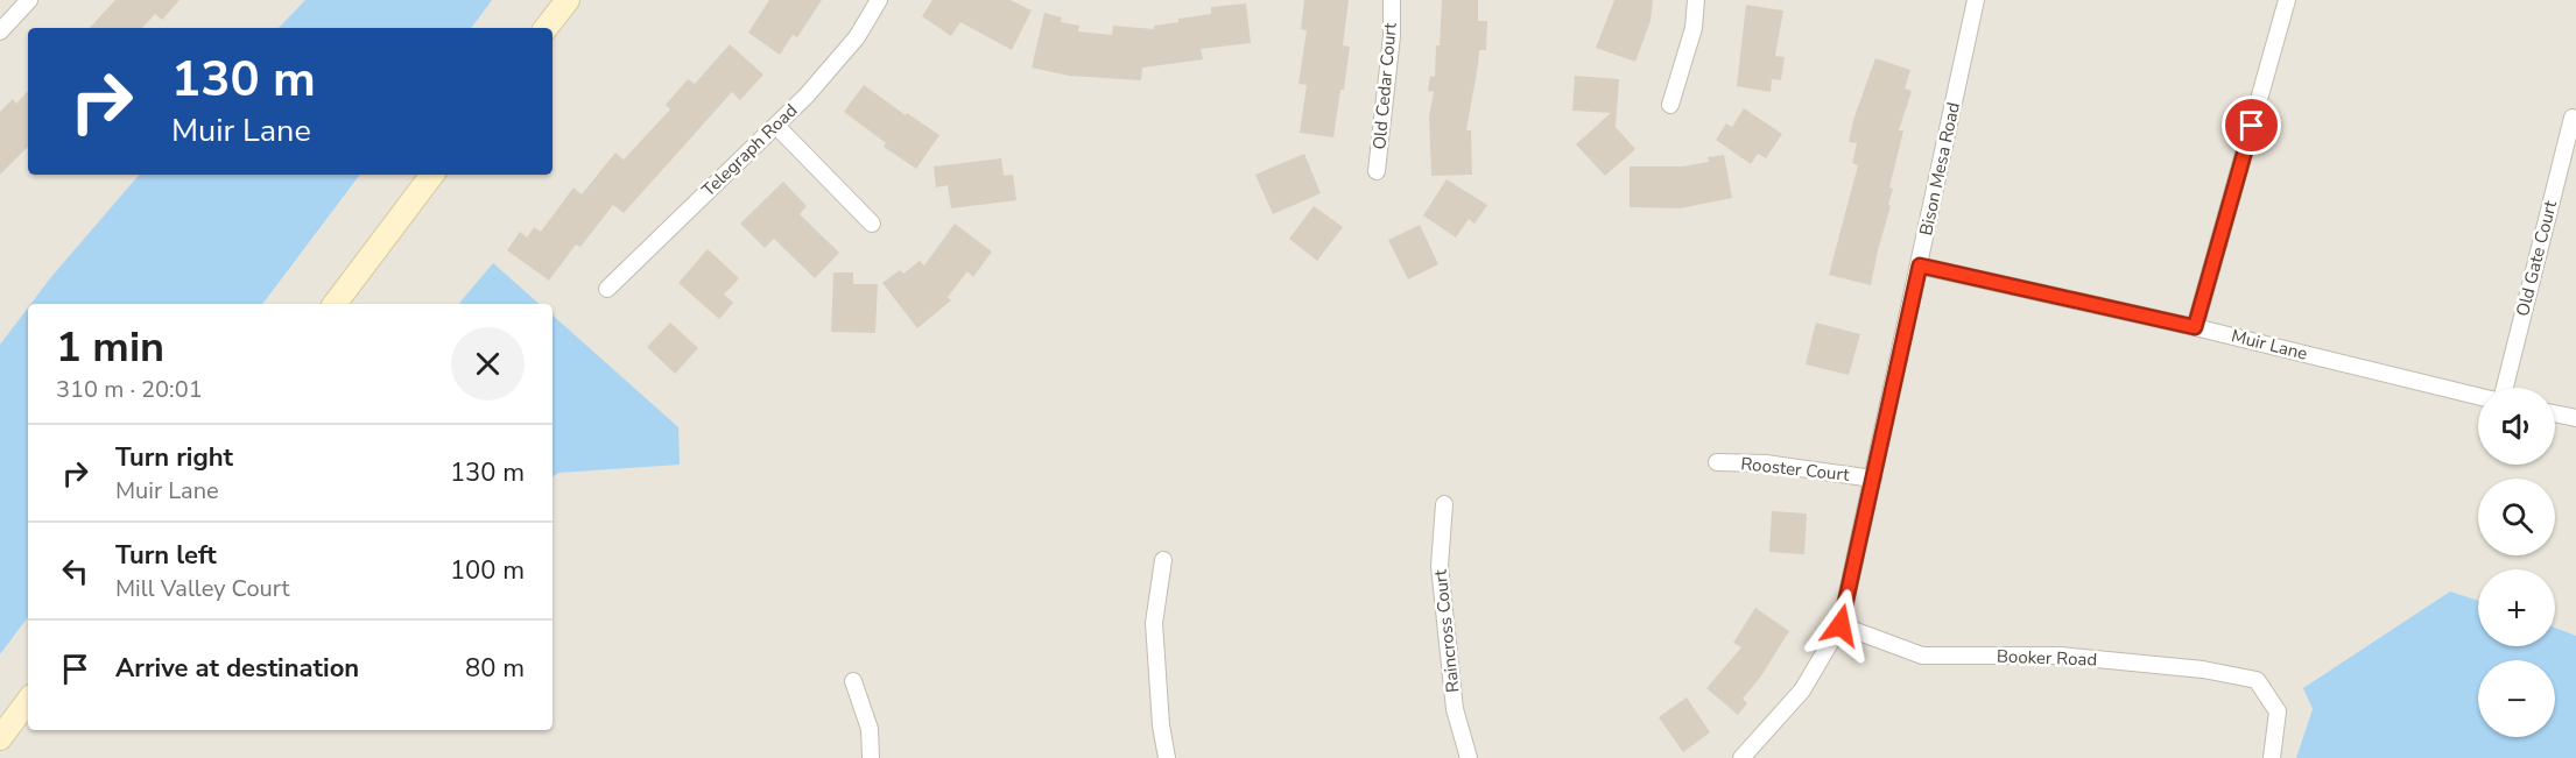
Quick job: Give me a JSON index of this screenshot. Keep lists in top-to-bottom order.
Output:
{
  "streets": {
    "street": [
      "Old Cedar Court",
      "Telegraph Road",
      "Bison Mesa Road",
      "Old Gate Court",
      "Muir Lane",
      "Rooster Court",
      "Raincross Court",
      "Booker Road"
    ]
  },
  "crossings": [
    ["Bison Mesa Road", "Muir Lane"],
    ["Bison Mesa Road", "Rooster Court"],
    ["Bison Mesa Road", "Booker Road"]
  ],
  "page": {
    "turn": ["130 m", "Muir Lane"],
    "heading": ["1 min", "310 m · 20:01"],
    "map_buttons": ["+", "−"],
    "list": [
      {
        "name": "Turn right",
        "note": "Muir Lane",
        "value": "130 m"
      },
      {
        "name": "Turn left",
        "note": "Mill Valley Court",
        "value": "100 m"
      },
      {
        "name": "Arrive at destination",
        "value": "80 m"
      }
    ]
  }
}
